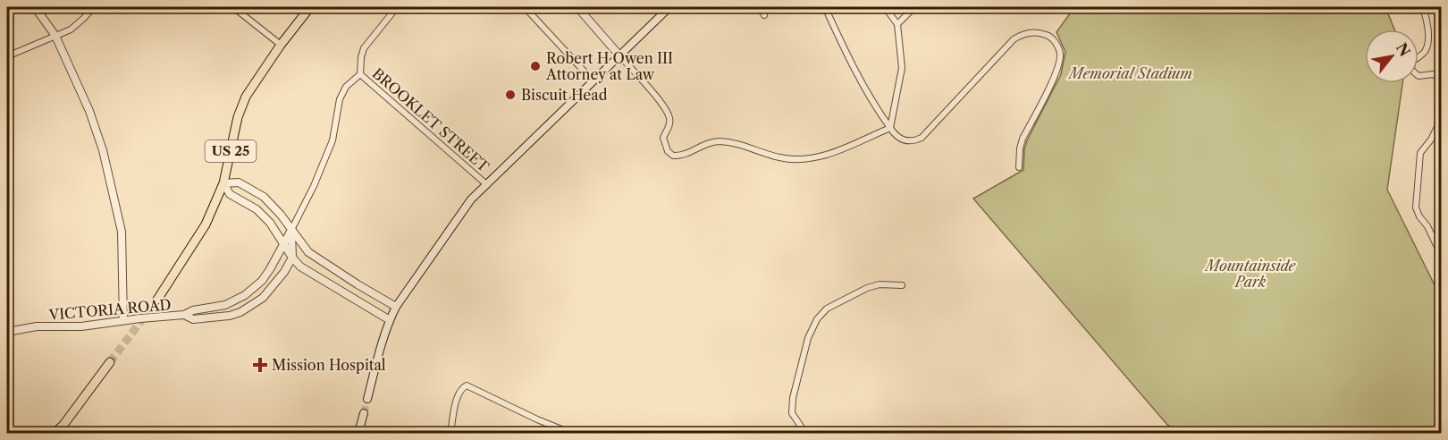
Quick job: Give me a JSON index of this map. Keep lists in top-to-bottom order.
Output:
{
  "streets": {
    "main road": ["US 25"],
    "street": ["BROOKLET STREET", "VICTORIA ROAD"]
  },
  "parks": ["Memorial Stadium", "Mountainside Park"],
  "places": {
    "other": ["Robert H Owen III Attorney at Law", "Biscuit Head"],
    "health": ["Mission Hospital"]
  },
  "north": "top right"
}
